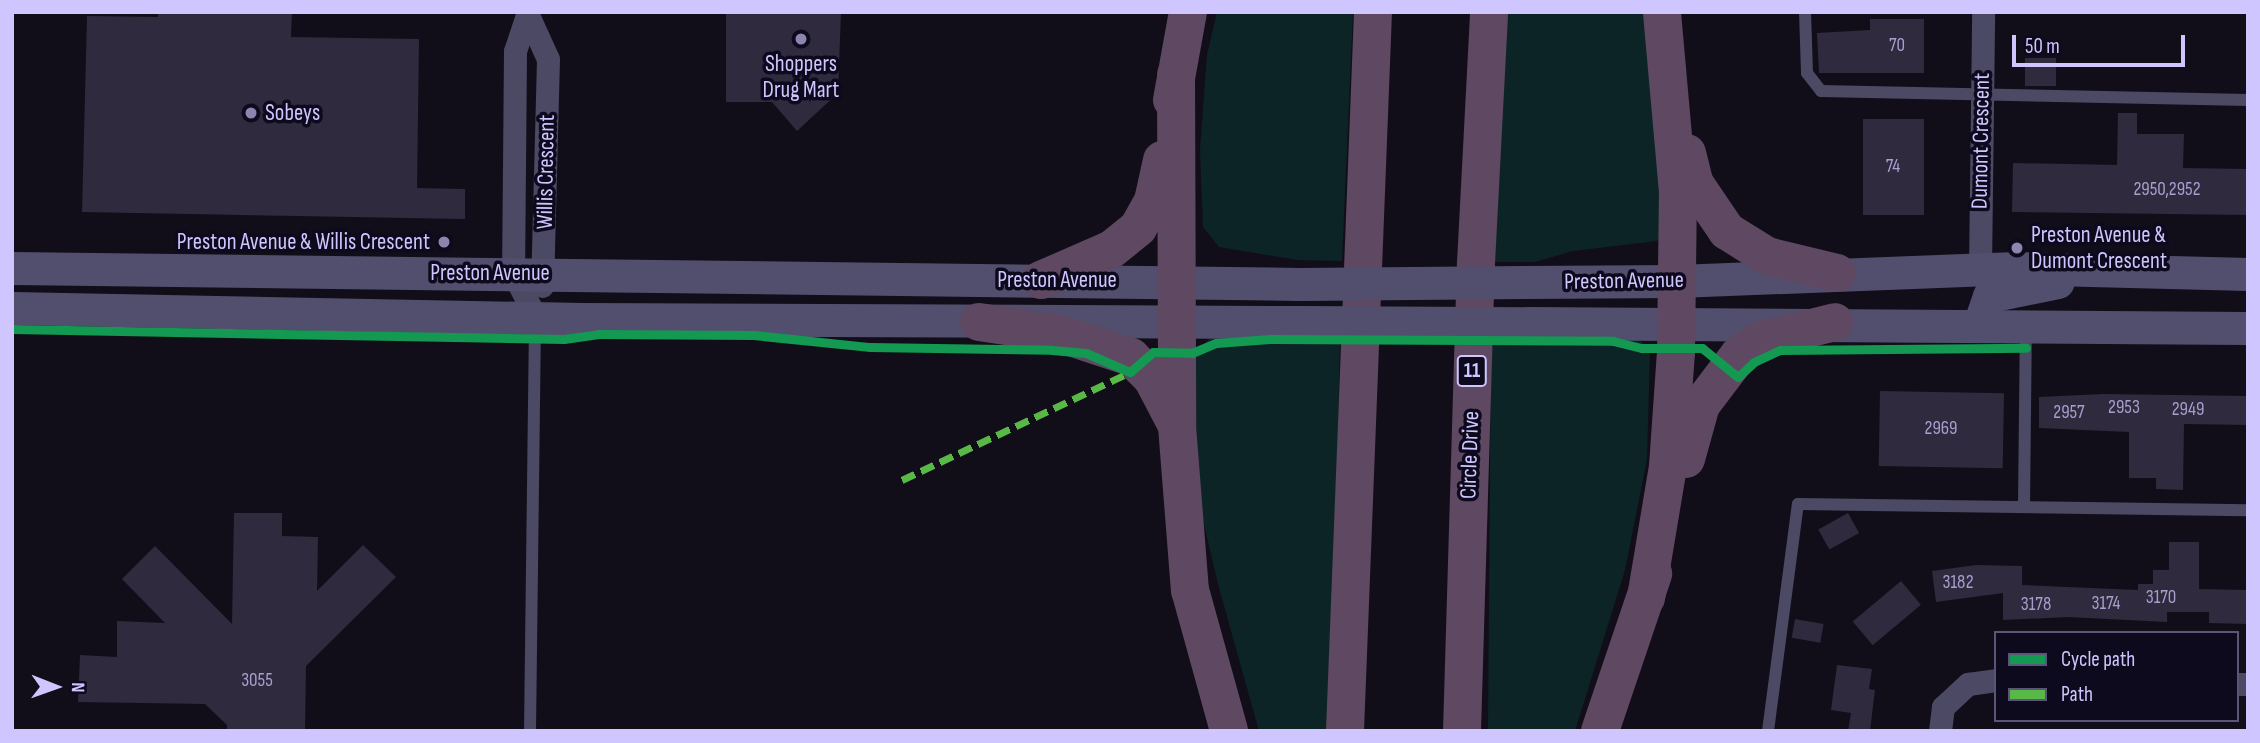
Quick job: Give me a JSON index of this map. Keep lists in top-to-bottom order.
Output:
{
  "streets": {
    "highway": ["11", "Circle Drive"],
    "main road": ["Preston Avenue"],
    "street": ["Dumont Crescent", "Willis Crescent"]
  },
  "crossings": [
    ["Dumont Crescent", "Preston Avenue"],
    ["Willis Crescent", "Preston Avenue"]
  ],
  "places": [
    "Shoppers Drug Mart",
    "Sobeys",
    "Preston Avenue & Willis Crescent",
    "Preston Avenue & Dumont Crescent"
  ],
  "house_numbers": [
    "70",
    "74",
    "2950,2952",
    "2953",
    "2949",
    "2957",
    "2969",
    "3182",
    "3170",
    "3174",
    "3178",
    "3055"
  ],
  "legend": ["Cycle path", "Path"],
  "scale_bar": "50 m",
  "north": "right"
}
